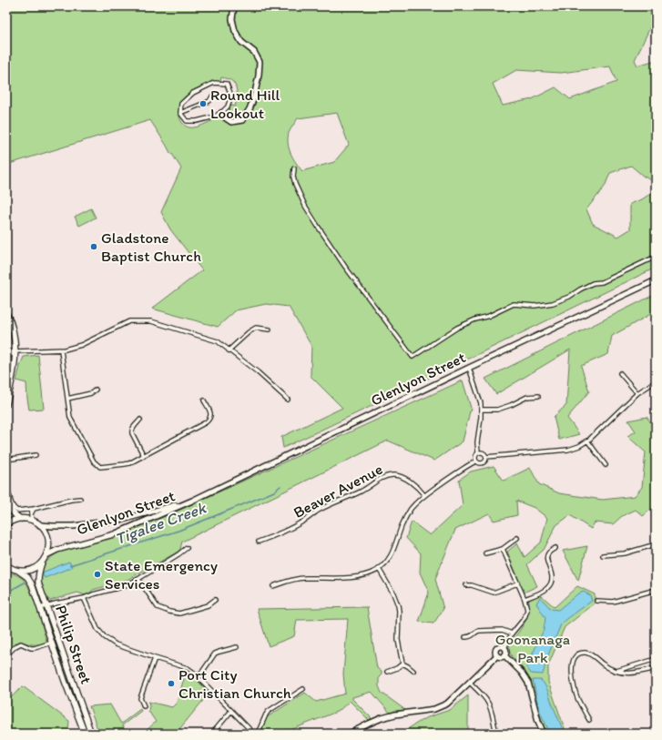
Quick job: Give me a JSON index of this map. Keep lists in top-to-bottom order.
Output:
{
  "streets": {
    "main road": ["Glenlyon Street", "Philip Street"],
    "street": ["Beaver Avenue"]
  },
  "water": ["Tigalee Creek"],
  "parks": ["Goonanaga Park"],
  "places": [
    "Round Hill Lookout",
    "Gladstone Baptist Church",
    "State Emergency Services",
    "Port City Christian Church"
  ]
}
